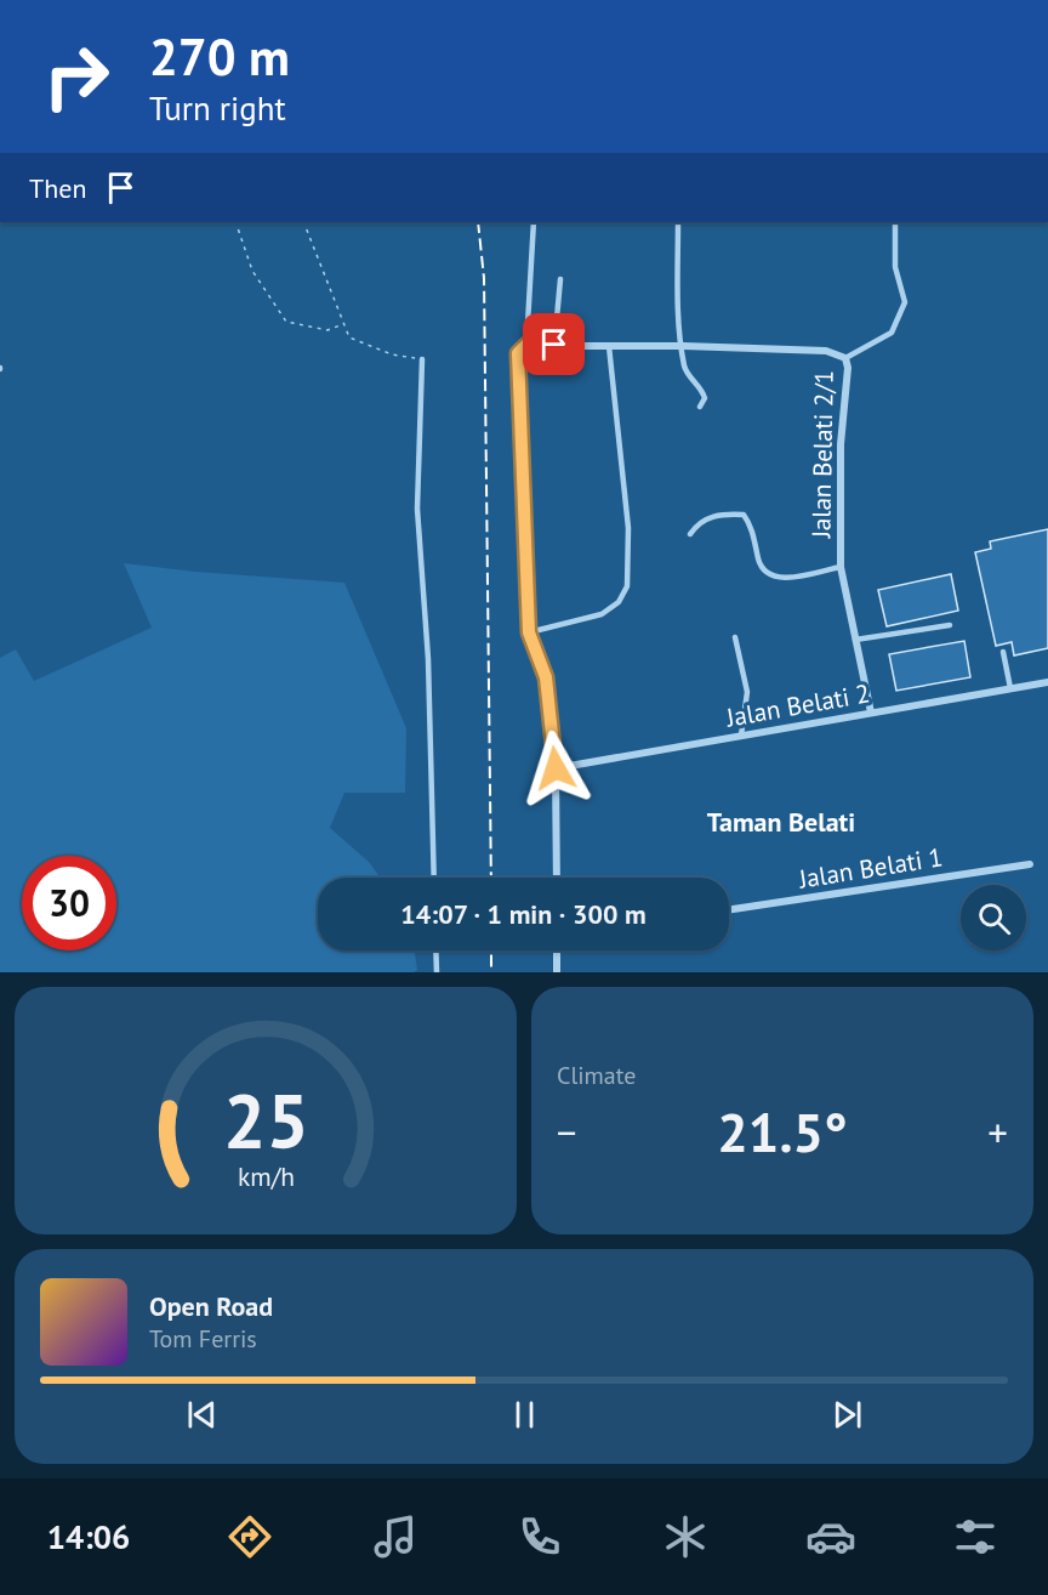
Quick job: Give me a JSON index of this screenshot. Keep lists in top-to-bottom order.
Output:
{
  "streets": {
    "street": ["Jalan Belati 2/1", "Jalan Belati 2", "Jalan Belati 1"]
  },
  "crossings": [
    ["Jalan Belati 2/1", "Jalan Belati 2"]
  ],
  "districts": ["Taman Belati"],
  "page": {
    "turn": ["270 m", "Turn right"],
    "then": "Then",
    "limit": "30",
    "trip": "14:07 · 1 min · 300 m",
    "tile": "Climate",
    "heat": ["−", "21.5°", "+"],
    "song": ["Open Road", "Tom Ferris"],
    "tabs": "14:06",
    "gauge": ["25", "km/h"]
  }
}
